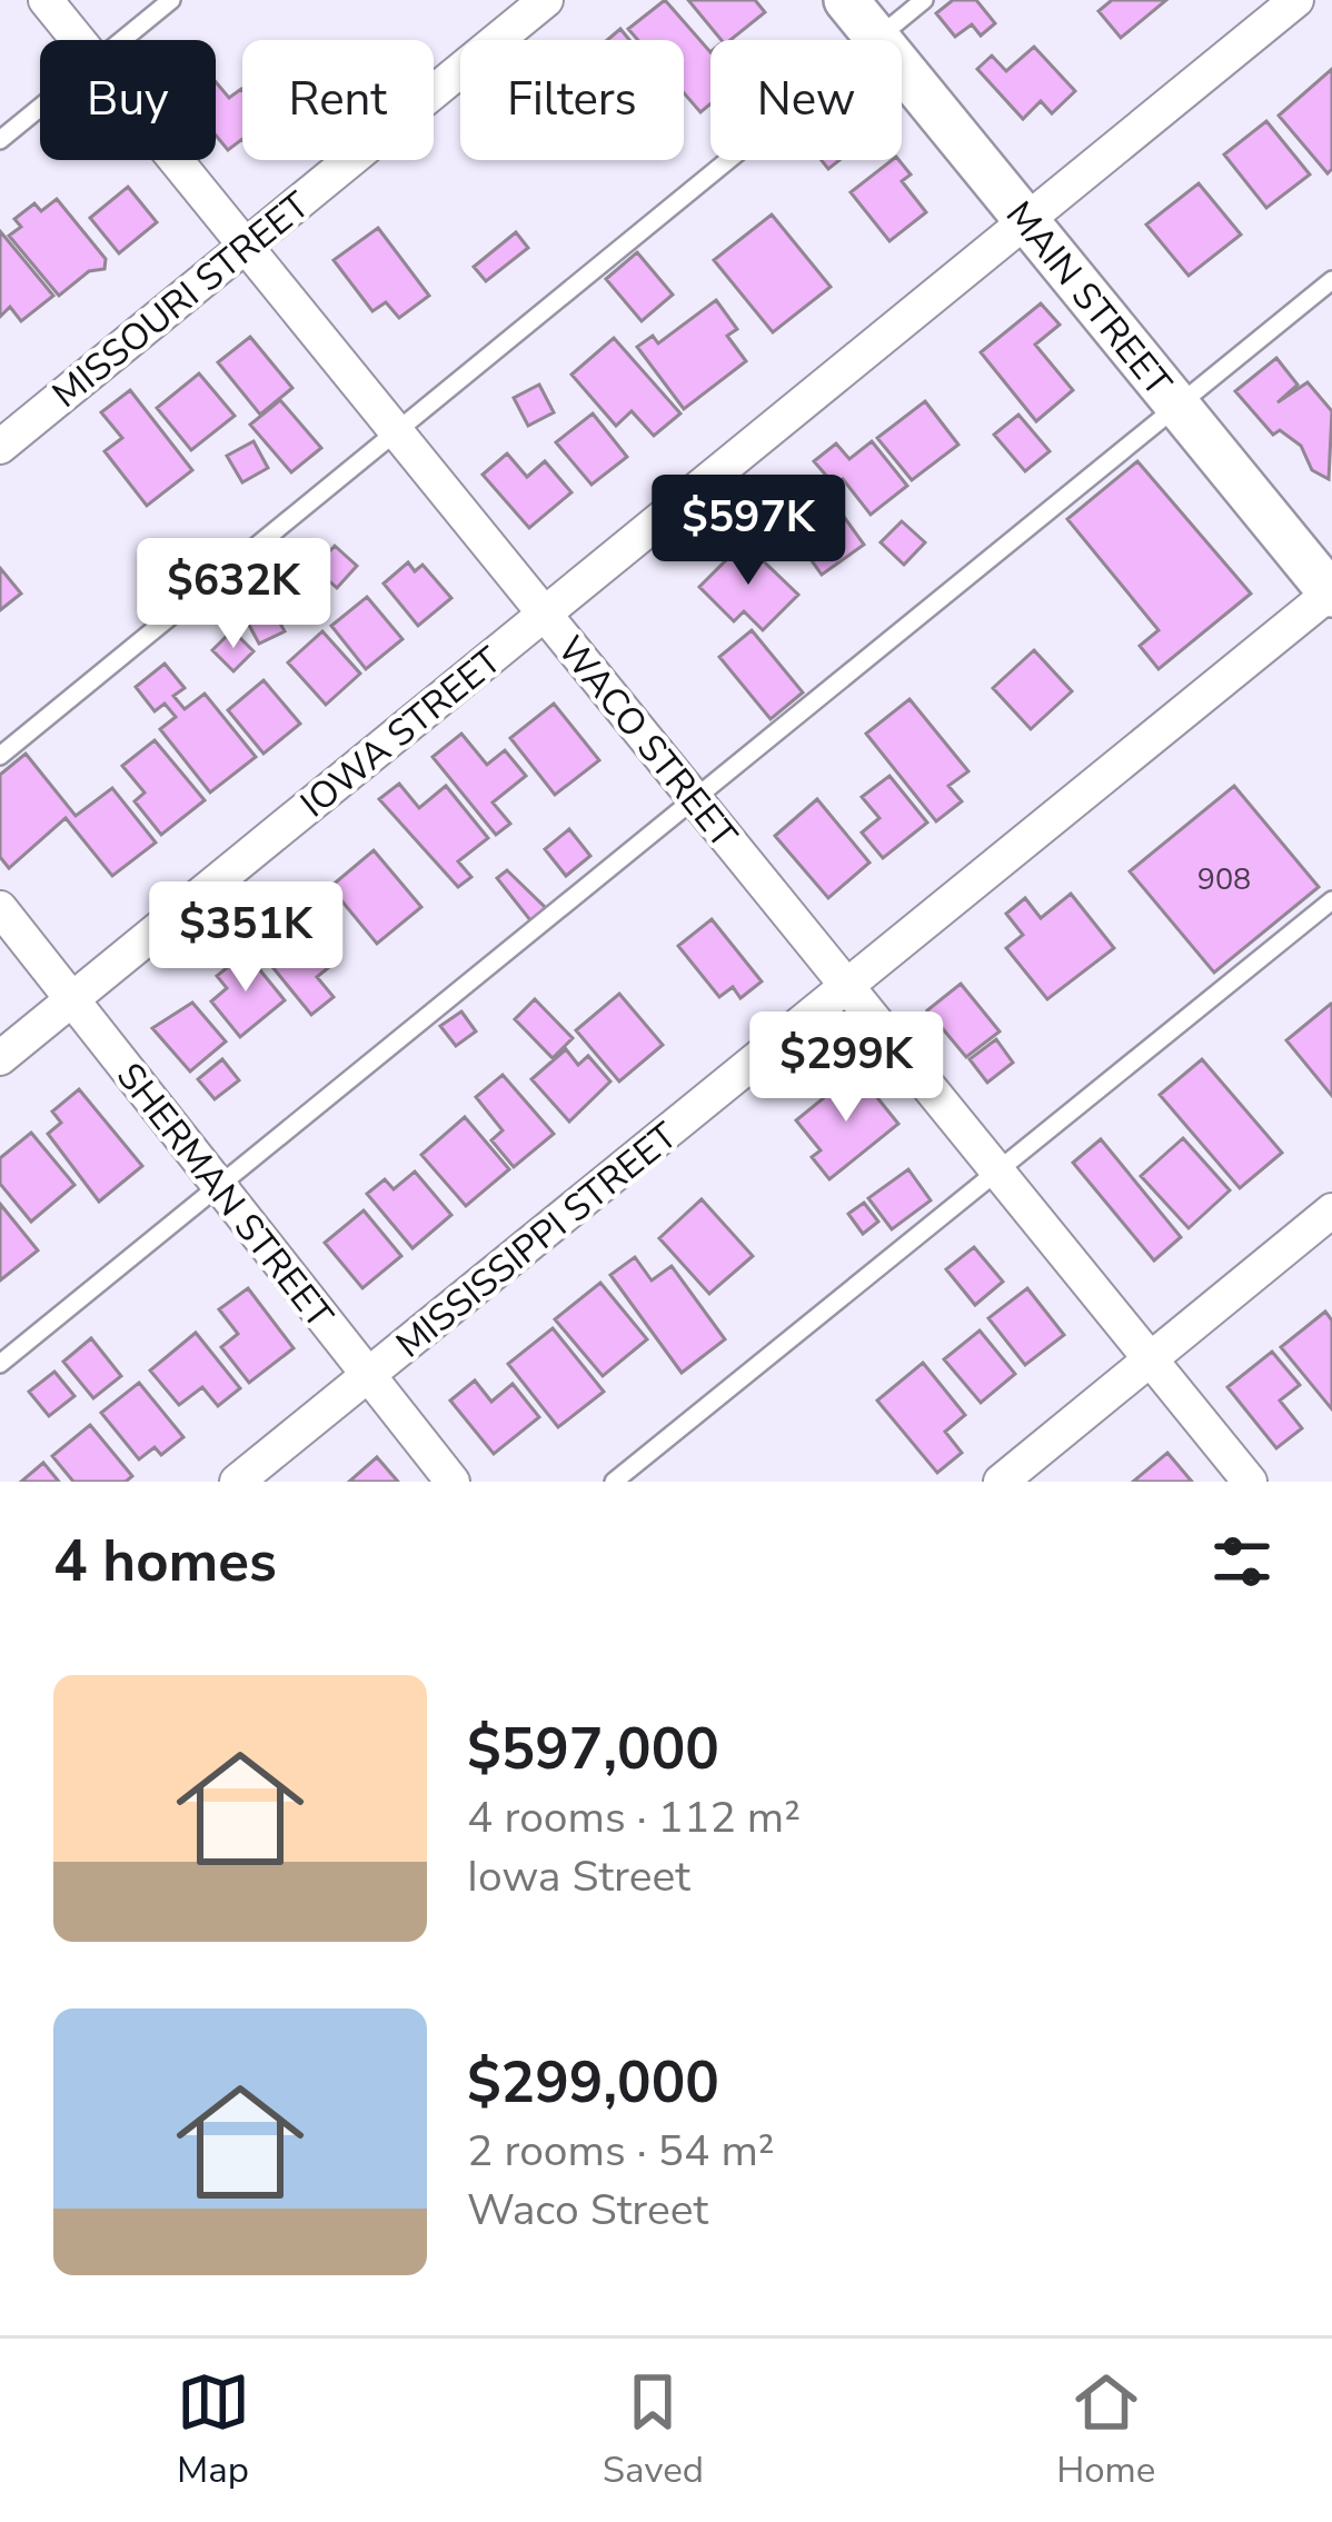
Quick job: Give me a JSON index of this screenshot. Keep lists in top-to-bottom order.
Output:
{
  "streets": {
    "street": [
      "MAIN STREET",
      "MISSOURI STREET",
      "IOWA STREET",
      "WACO STREET",
      "SHERMAN STREET",
      "MISSISSIPPI STREET"
    ]
  },
  "crossings": [
    ["MAIN STREET", "IOWA STREET"],
    ["MAIN STREET", "MISSISSIPPI STREET"],
    ["MISSOURI STREET", "WACO STREET"],
    ["IOWA STREET", "WACO STREET"],
    ["IOWA STREET", "SHERMAN STREET"],
    ["WACO STREET", "MISSISSIPPI STREET"],
    ["SHERMAN STREET", "MISSISSIPPI STREET"]
  ],
  "house_numbers": ["908"],
  "page": {
    "chip": [
      "Buy",
      "Rent",
      "Filters",
      "New"
    ],
    "price": [
      "$597K",
      "$632K",
      "$351K",
      "$299K"
    ],
    "heading": "4 homes",
    "list": [
      {
        "name": "$597,000",
        "note": "4 rooms · 112 m² · Iowa Street"
      },
      {
        "name": "$299,000",
        "note": "2 rooms · 54 m² · Waco Street"
      }
    ],
    "tabs": ["Map", "Saved", "Home"]
  }
}
